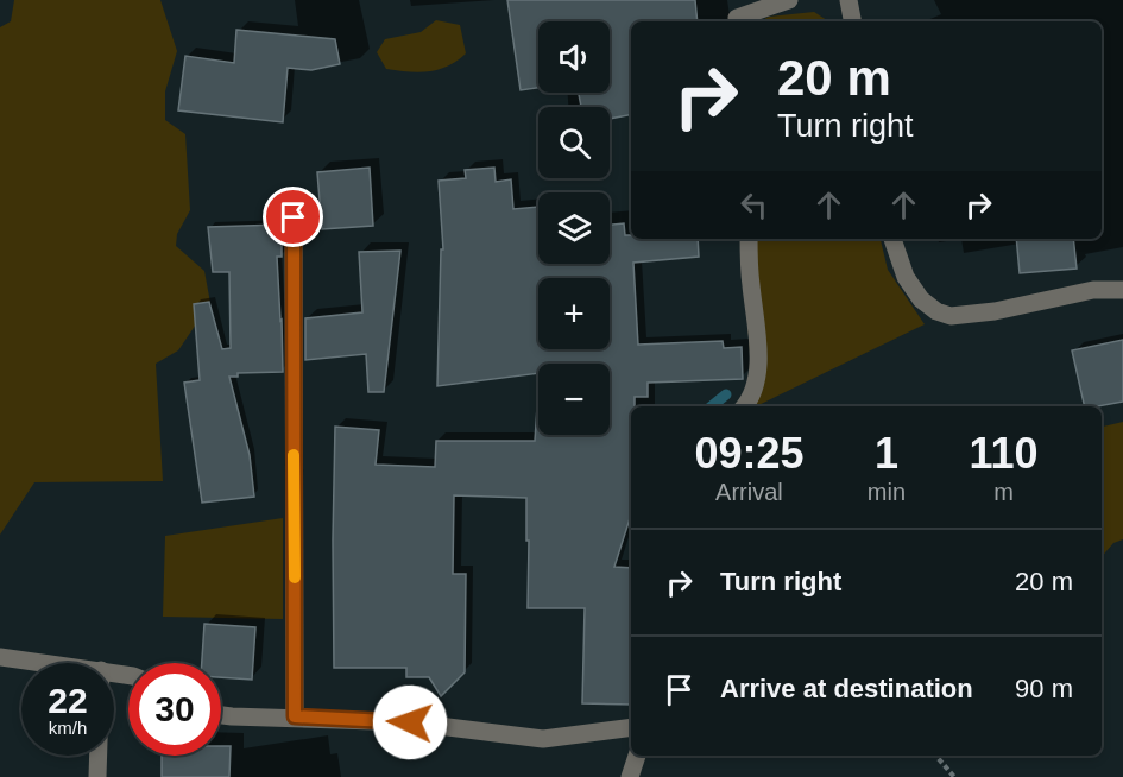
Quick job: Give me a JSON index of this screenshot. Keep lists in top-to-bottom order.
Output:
{
  "page": {
    "map_buttons": ["+", "−"],
    "turn": ["20 m", "Turn right"],
    "eta": [
      "09:25",
      "Arrival",
      "1",
      "min",
      "110",
      "m"
    ],
    "list": [
      {
        "name": "Turn right",
        "value": "20 m"
      },
      {
        "name": "Arrive at destination",
        "value": "90 m"
      }
    ],
    "speed": "22 km/h",
    "limit": "30"
  }
}
